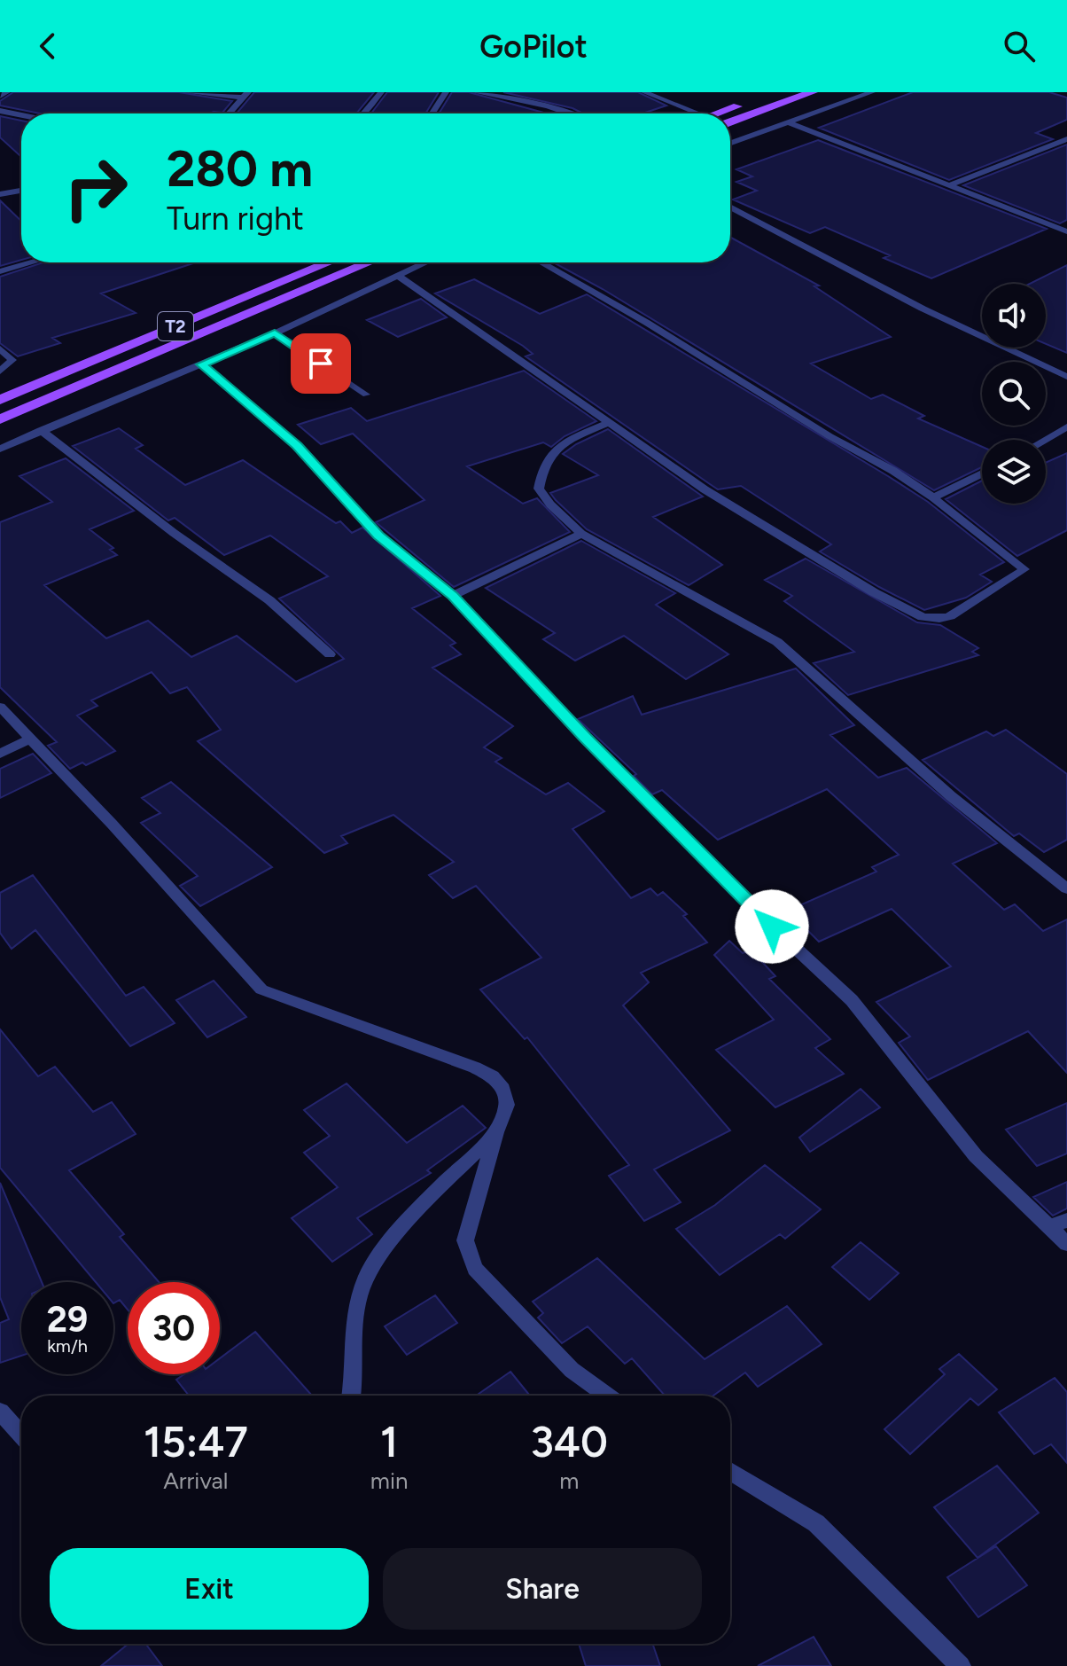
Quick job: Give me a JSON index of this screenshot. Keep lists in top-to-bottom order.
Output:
{
  "streets": {
    "main road": ["T2"]
  },
  "page": {
    "header": "GoPilot",
    "turn": ["280 m", "Turn right"],
    "speed": "29 km/h",
    "limit": "30",
    "eta": [
      "15:47",
      "Arrival",
      "1",
      "min",
      "340",
      "m"
    ],
    "buttons": ["Exit", "Share"]
  }
}
